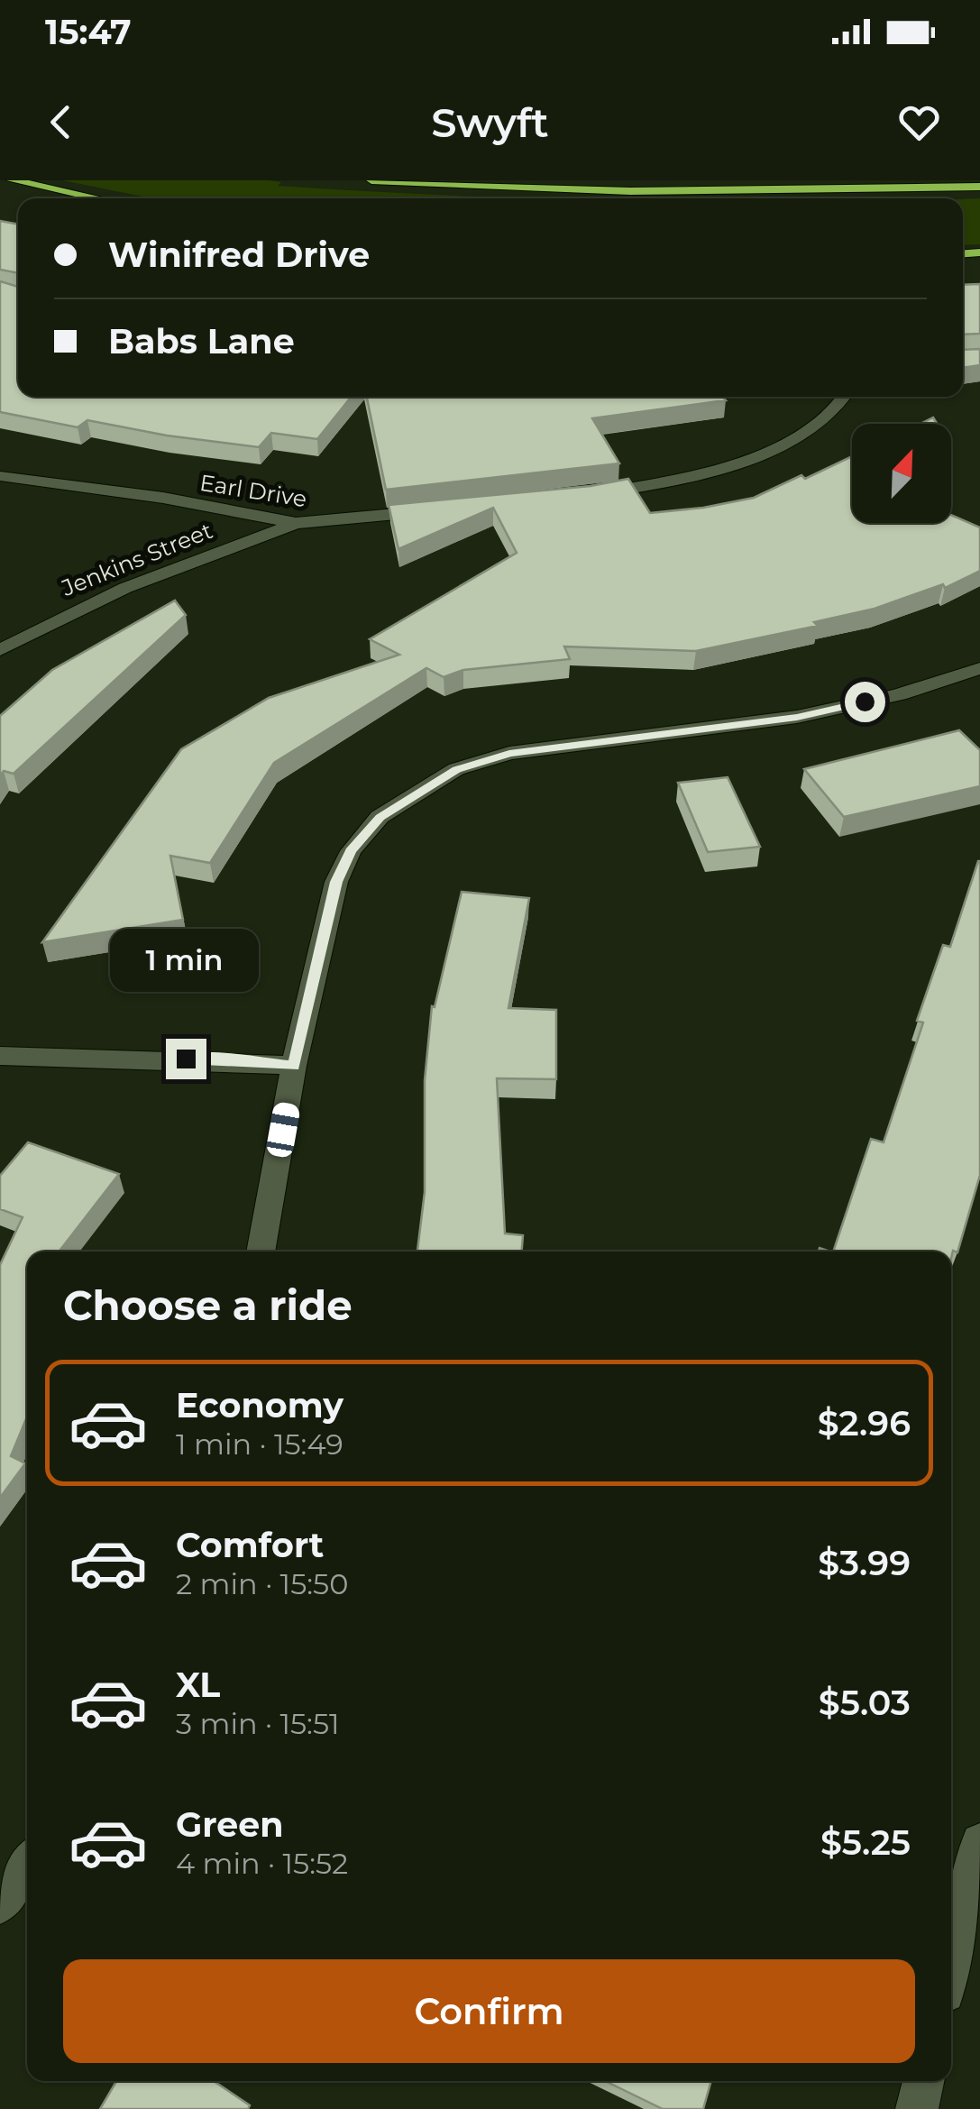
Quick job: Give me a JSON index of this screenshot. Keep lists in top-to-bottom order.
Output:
{
  "streets": {
    "street": ["Earl Drive", "Jenkins Street"]
  },
  "crossings": [
    ["Earl Drive", "Jenkins Street"]
  ],
  "north": "top right",
  "page": {
    "status": "15:47",
    "header": "Swyft",
    "banner": ["Winifred Drive", "Babs Lane"],
    "bubble": "1 min",
    "heading": "Choose a ride",
    "list": [
      {
        "name": "Economy",
        "note": "1 min · 15:49",
        "value": "$2.96"
      },
      {
        "name": "Comfort",
        "note": "2 min · 15:50",
        "value": "$3.99"
      },
      {
        "name": "XL",
        "note": "3 min · 15:51",
        "value": "$5.03"
      },
      {
        "name": "Green",
        "note": "4 min · 15:52",
        "value": "$5.25"
      }
    ],
    "buttons": "Confirm"
  }
}
